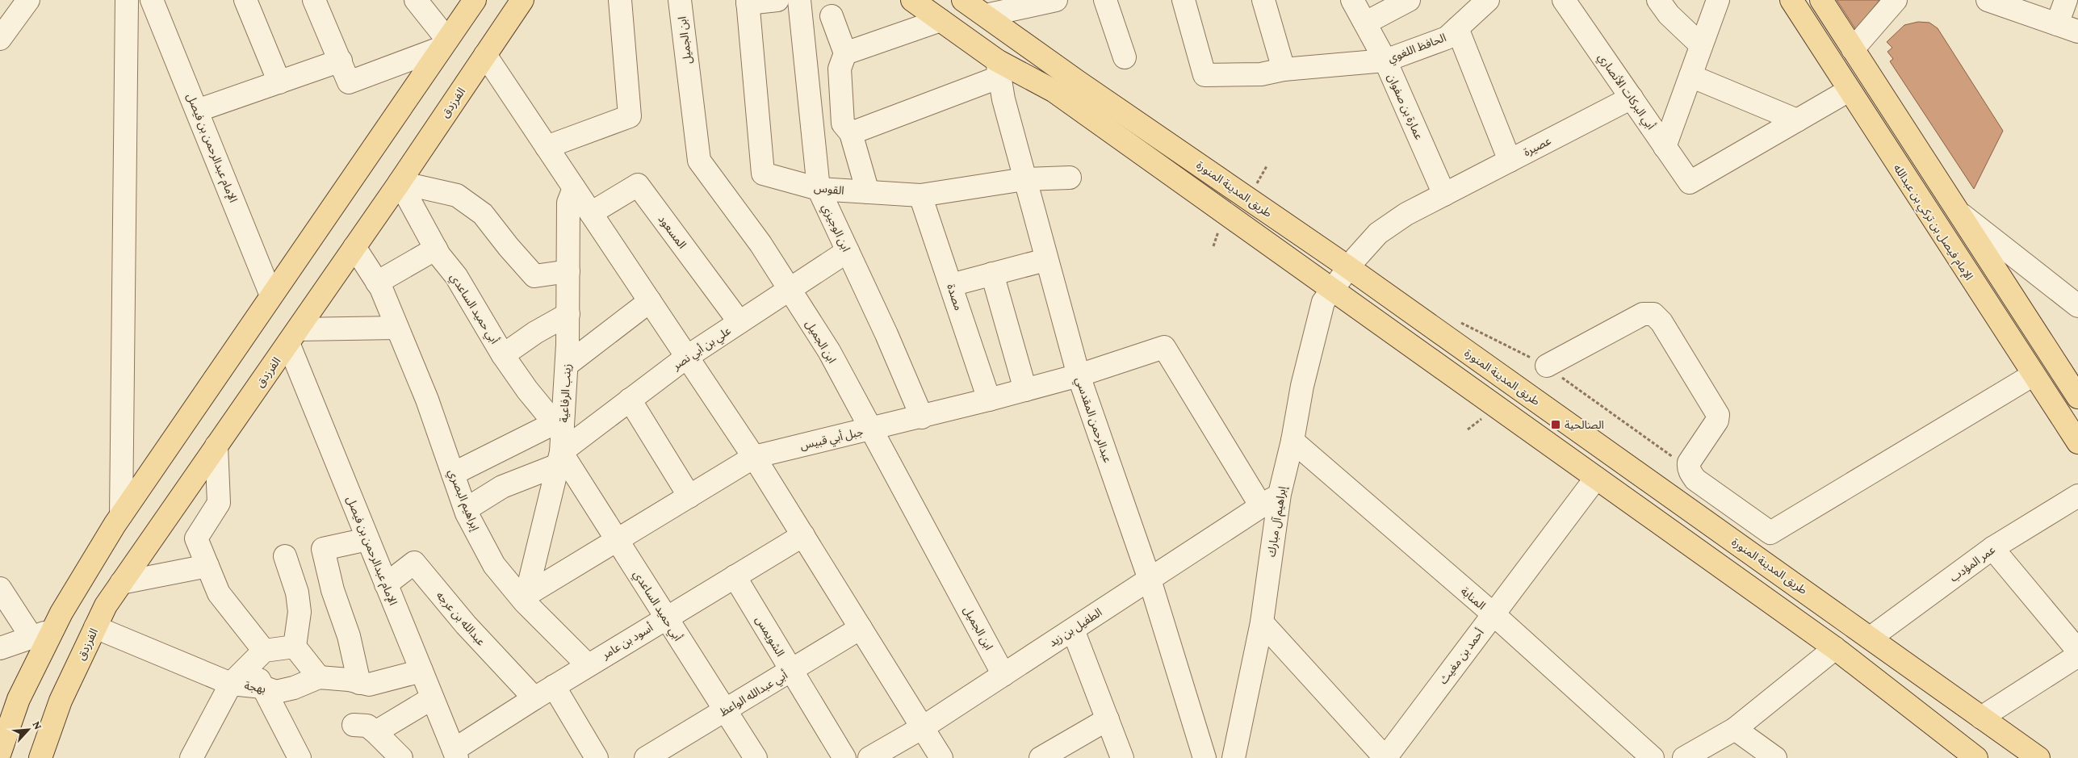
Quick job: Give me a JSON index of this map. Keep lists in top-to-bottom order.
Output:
{
  "streets": {
    "main road": ["الفرزدق", "طريق المدينة المنورة", "الإمام فيصل بن تركي بن عبدالله"],
    "street": [
      "ابن الجميل",
      "الحافظ اللغوي",
      "أبي البركات الأنصاري",
      "عمارة بن صفوان",
      "عصيرة",
      "الإمام عبدالرحمن بن فيصل",
      "القوس",
      "ابن الوجيزي",
      "المسعود",
      "مصدة",
      "أبي حميد الساعدي",
      "علي بن أبي نصر",
      "زينب الرفاعية",
      "عبدالرحمن المقدسي",
      "جبل أبي قبيس",
      "إبراهيم البصري",
      "إبراهيم آل مبارك",
      "عمر المؤدب",
      "المنابة",
      "عبدالله بن عرجه",
      "الطفيل بن زيد",
      "الشويمس",
      "أسود بن عامر",
      "أحمد بن مغيث",
      "بهجة",
      "أبي عبدالله الواعظ"
    ]
  },
  "crossings": [
    ["ابن الجميل", "علي بن أبي نصر"],
    ["ابن الجميل", "جبل أبي قبيس"],
    ["ابن الجميل", "الطفيل بن زيد"],
    ["الحافظ اللغوي", "عمارة بن صفوان"],
    ["أبي البركات الأنصاري", "عصيرة"],
    ["الفرزدق", "الإمام عبدالرحمن بن فيصل"],
    ["الفرزدق", "أبي حميد الساعدي"],
    ["الفرزدق", "إبراهيم البصري"],
    ["الفرزدق", "بهجة"],
    ["عمارة بن صفوان", "عصيرة"],
    ["عصيرة", "طريق المدينة المنورة"],
    ["عصيرة", "إبراهيم آل مبارك"],
    ["الإمام عبدالرحمن بن فيصل", "عبدالله بن عرجه"],
    ["الإمام عبدالرحمن بن فيصل", "أسود بن عامر"],
    ["الإمام عبدالرحمن بن فيصل", "بهجة"],
    ["القوس", "ابن الوجيزي"],
    ["القوس", "مصدة"],
    ["القوس", "عبدالرحمن المقدسي"],
    ["طريق المدينة المنورة", "إبراهيم آل مبارك"],
    ["طريق المدينة المنورة", "عمر المؤدب"],
    ["ابن الوجيزي", "علي بن أبي نصر"],
    ["ابن الوجيزي", "جبل أبي قبيس"],
    ["المسعود", "علي بن أبي نصر"],
    ["مصدة", "جبل أبي قبيس"],
    ["أبي حميد الساعدي", "علي بن أبي نصر"],
    ["أبي حميد الساعدي", "زينب الرفاعية"],
    ["أبي حميد الساعدي", "جبل أبي قبيس"],
    ["أبي حميد الساعدي", "أسود بن عامر"],
    ["أبي حميد الساعدي", "أبي عبدالله الواعظ"],
    ["علي بن أبي نصر", "زينب الرفاعية"],
    ["علي بن أبي نصر", "إبراهيم البصري"],
    ["زينب الرفاعية", "جبل أبي قبيس"],
    ["عبدالرحمن المقدسي", "جبل أبي قبيس"],
    ["عبدالرحمن المقدسي", "الطفيل بن زيد"],
    ["جبل أبي قبيس", "الطفيل بن زيد"],
    ["إبراهيم البصري", "أسود بن عامر"],
    ["إبراهيم آل مبارك", "المنابة"],
    ["إبراهيم آل مبارك", "الطفيل بن زيد"],
    ["المنابة", "أحمد بن مغيث"],
    ["عبدالله بن عرجه", "أسود بن عامر"],
    ["الشويمس", "أسود بن عامر"],
    ["الشويمس", "أبي عبدالله الواعظ"]
  ],
  "places": {
    "transit": ["الصالحية"]
  },
  "north": "top right"
}
